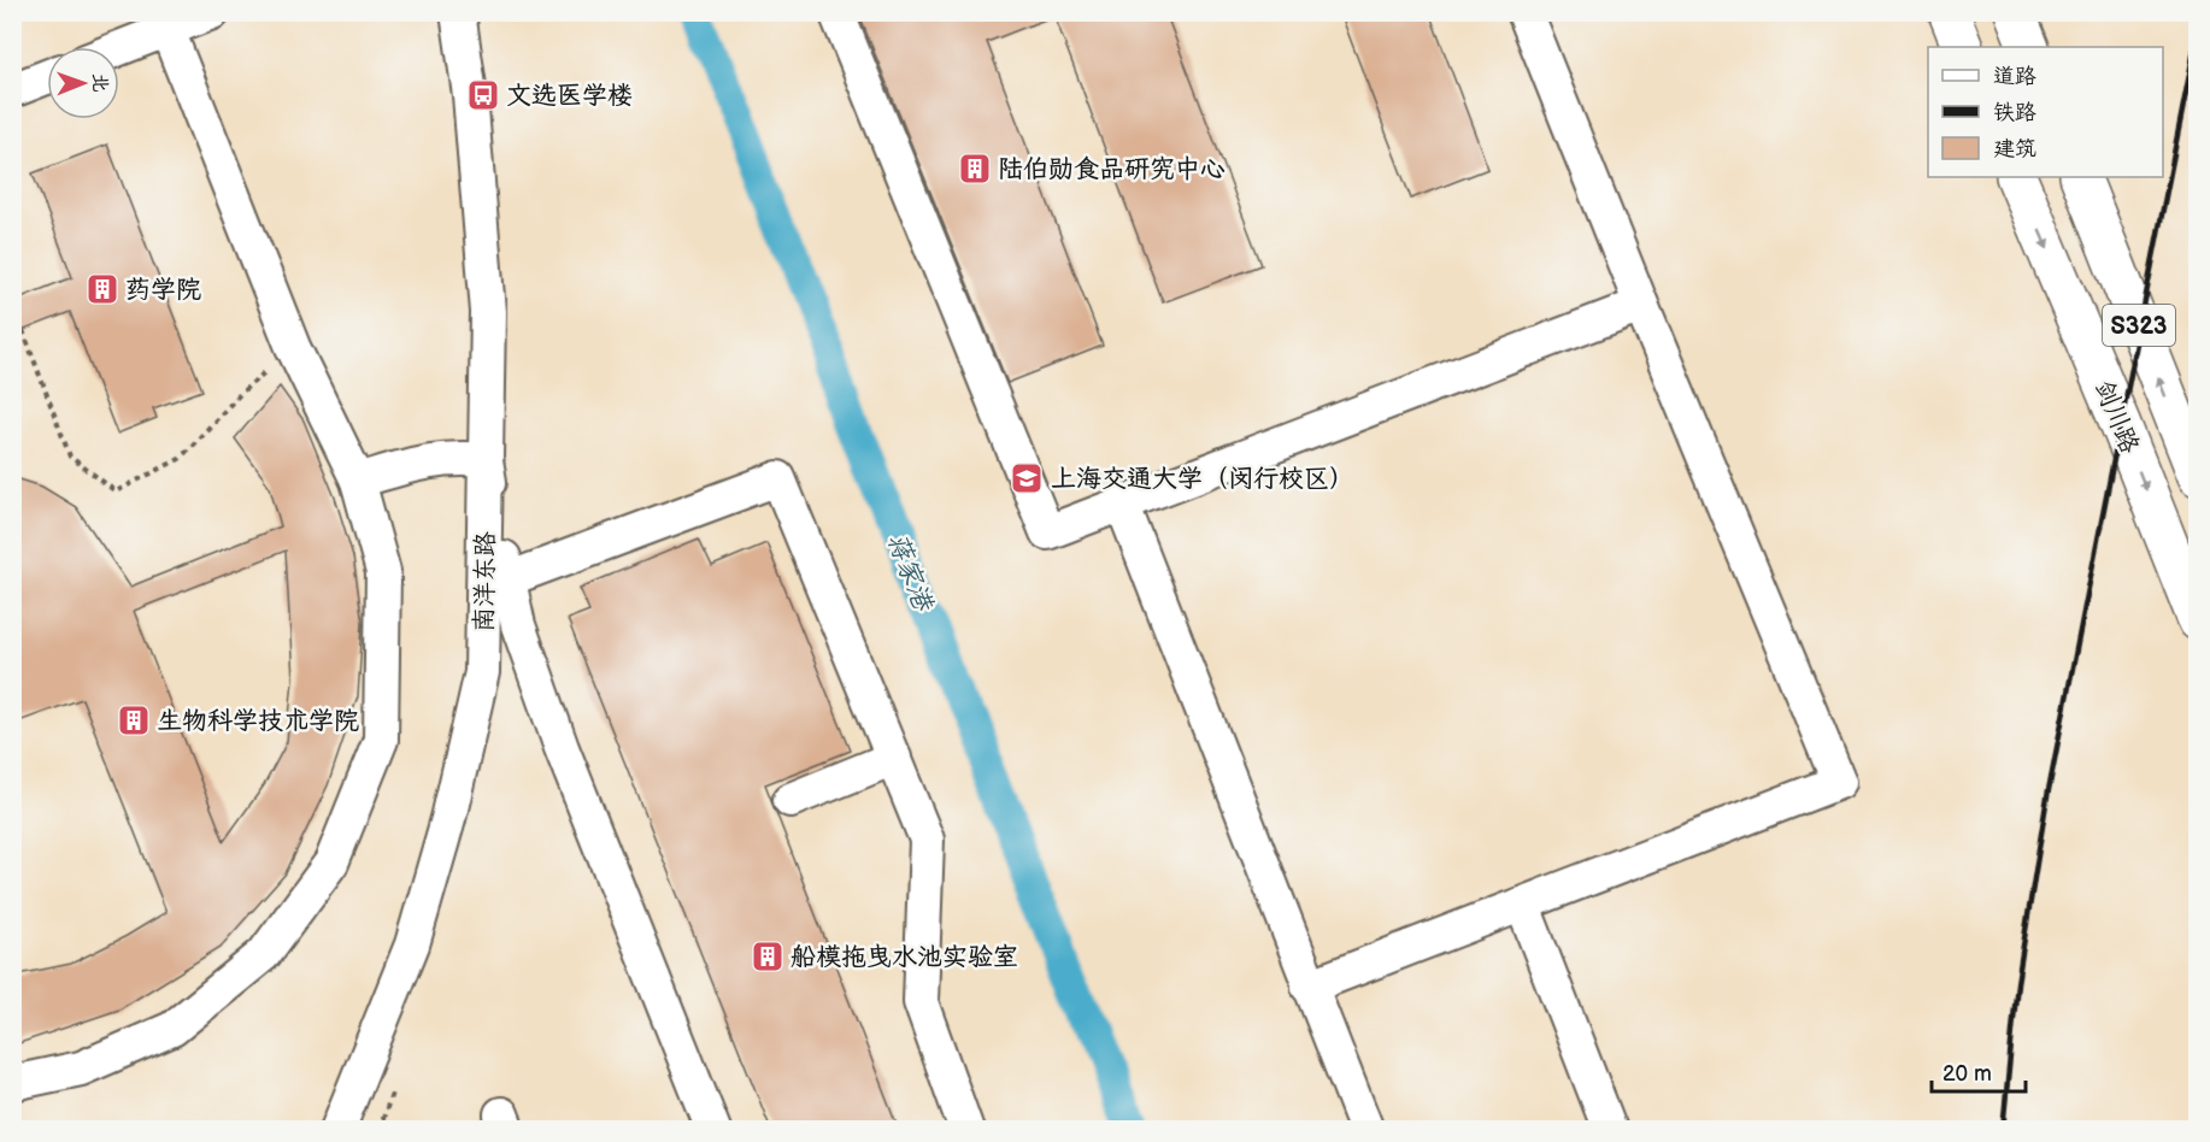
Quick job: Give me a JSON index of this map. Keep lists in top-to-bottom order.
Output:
{
  "streets": {
    "main road": ["S323", "剑川路"],
    "lane": ["南洋东路"]
  },
  "water": ["蒋家港"],
  "places": {
    "bus stop": ["文选医学楼"],
    "building": [
      "陆伯勋食品研究中心",
      "药学院",
      "生物科学技术学院",
      "船模拖曳水池实验室"
    ],
    "school or university": ["上海交通大学（闵行校区）"]
  },
  "legend": ["道路", "铁路", "建筑"],
  "scale_bar": "20 m",
  "north": "right"
}
